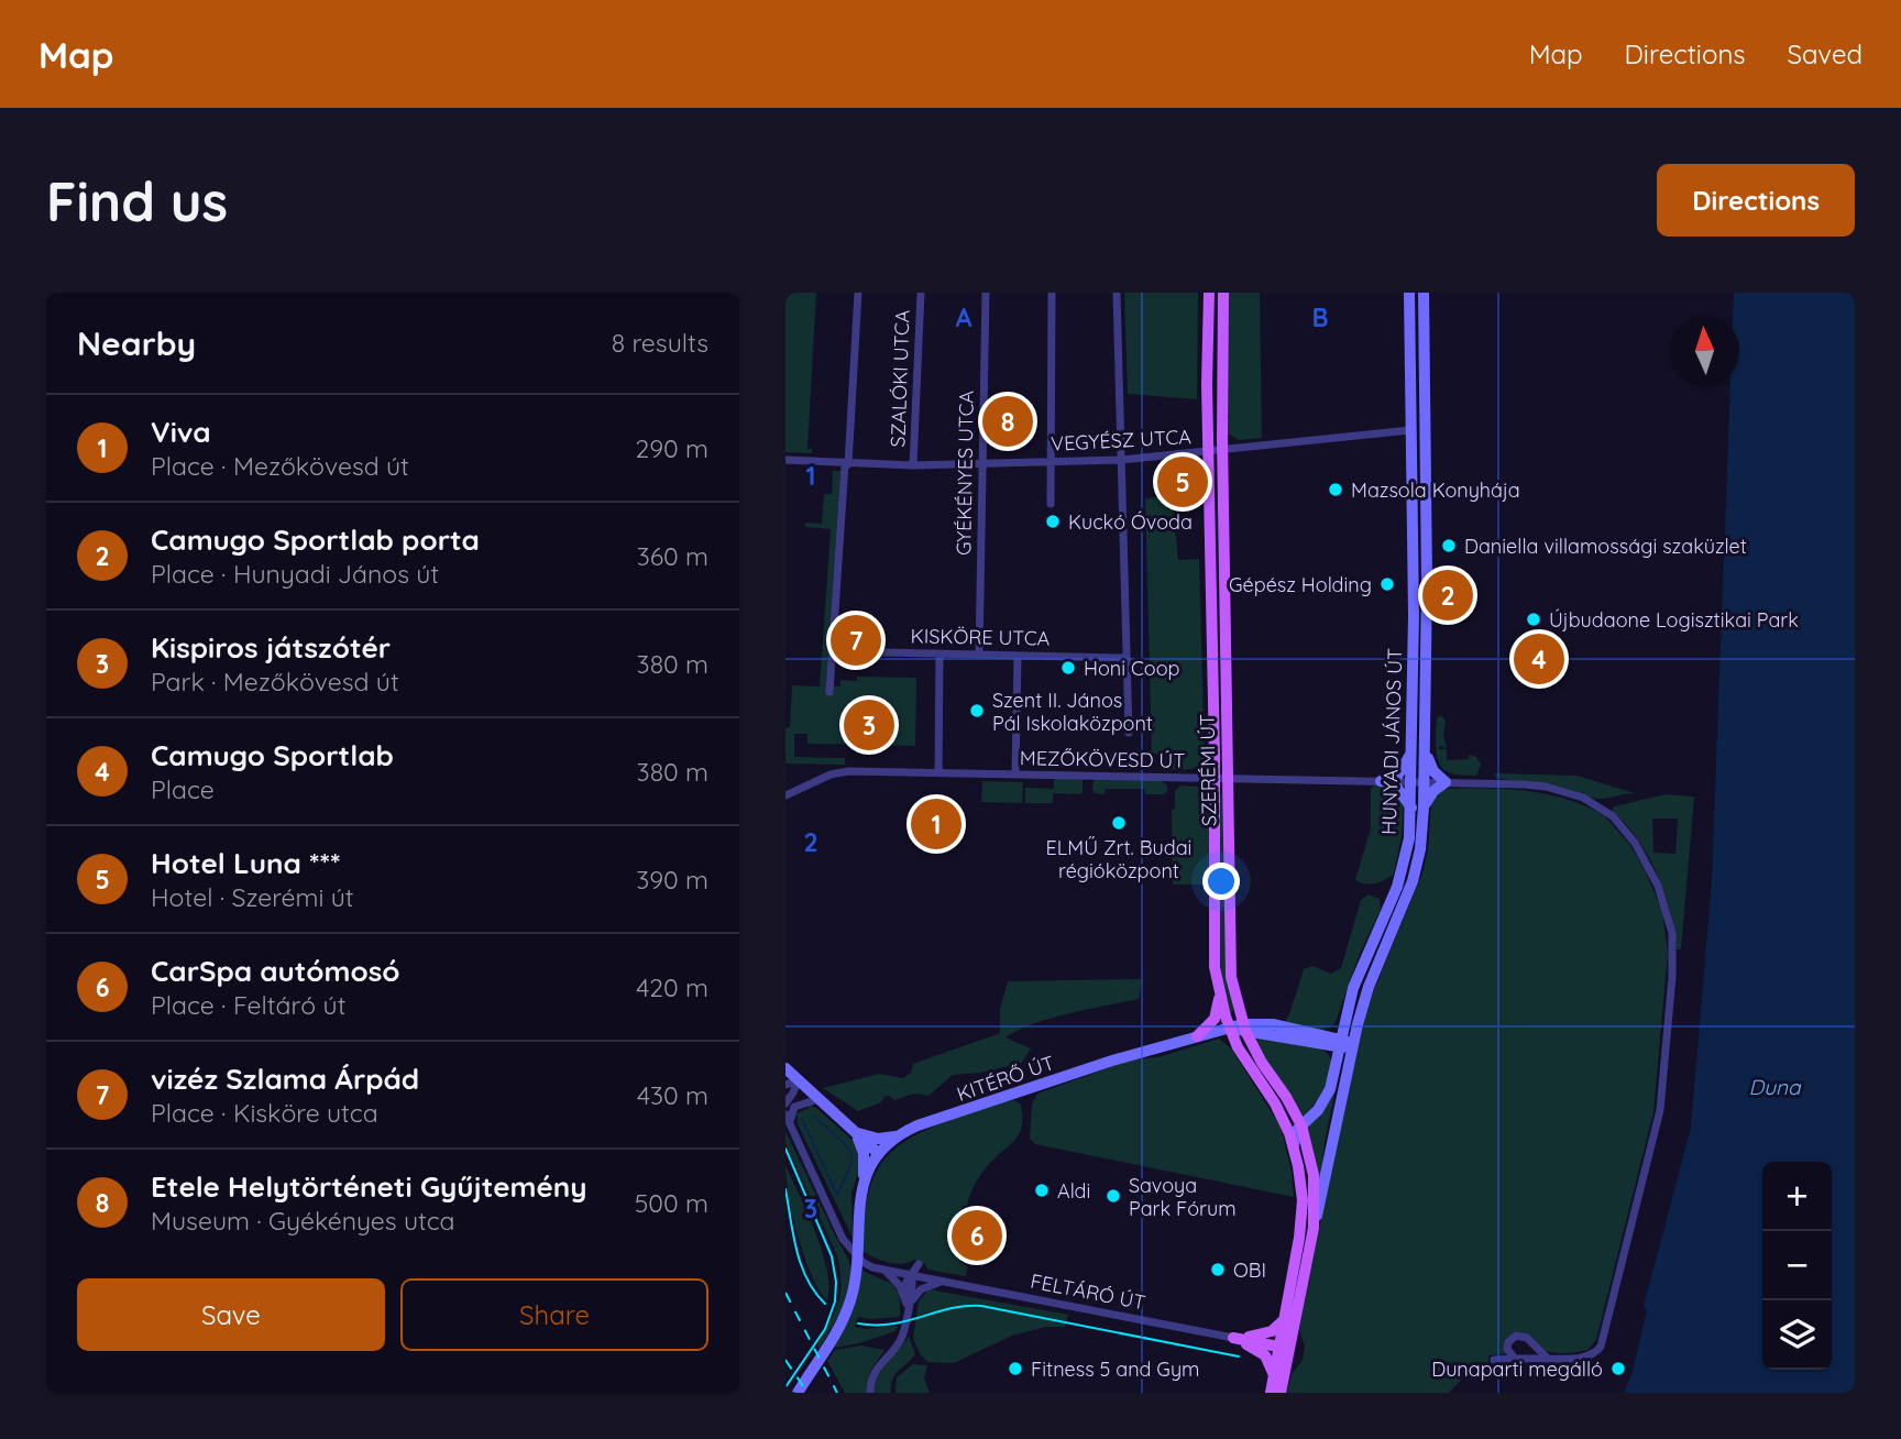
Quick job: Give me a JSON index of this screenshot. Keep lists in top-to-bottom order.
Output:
{
  "streets": {
    "main road": ["HUNYADI JÁNOS ÚT", "SZERÉMI ÚT", "KITÉRŐ ÚT"],
    "street": [
      "SZALÓKI UTCA",
      "VEGYÉSZ UTCA",
      "GYÉKÉNYES UTCA",
      "KISKÖRE UTCA",
      "MEZŐKÖVESD ÚT",
      "FELTÁRÓ ÚT"
    ]
  },
  "crossings": [
    ["SZALÓKI UTCA", "VEGYÉSZ UTCA"],
    ["VEGYÉSZ UTCA", "GYÉKÉNYES UTCA"],
    ["VEGYÉSZ UTCA", "HUNYADI JÁNOS ÚT"],
    ["VEGYÉSZ UTCA", "SZERÉMI ÚT"],
    ["GYÉKÉNYES UTCA", "KISKÖRE UTCA"],
    ["HUNYADI JÁNOS ÚT", "MEZŐKÖVESD ÚT"],
    ["HUNYADI JÁNOS ÚT", "SZERÉMI ÚT"],
    ["HUNYADI JÁNOS ÚT", "KITÉRŐ ÚT"],
    ["MEZŐKÖVESD ÚT", "SZERÉMI ÚT"],
    ["SZERÉMI ÚT", "KITÉRŐ ÚT"]
  ],
  "water": ["Duna"],
  "places": [
    "Mazsola Konyhája",
    "Kuckó Óvoda",
    "Daniella villamossági szaküzlet",
    "Gépész Holding",
    "Újbudaone Logisztikai Park",
    "Honi Coop",
    "Szent II. János Pál Iskolaközpont",
    "ELMŰ Zrt. Budai régióközpont",
    "Aldi",
    "Savoya Park Fórum",
    "OBI",
    "Fitness 5 and Gym",
    "Dunaparti megálló"
  ],
  "north": "top",
  "page": {
    "header": "Map",
    "nav": ["Map", "Directions", "Saved"],
    "buttons": [
      "Directions",
      ["Save", "Share"]
    ],
    "title": "Find us",
    "heading": ["Nearby", "8 results"],
    "pins": [
      "8",
      "5",
      "2",
      "7",
      "4",
      "3",
      "1",
      "6"
    ],
    "list": [
      {
        "mark": "1",
        "name": "Viva",
        "note": "Place · Mezőkövesd út",
        "value": "290 m"
      },
      {
        "mark": "2",
        "name": "Camugo Sportlab porta",
        "note": "Place · Hunyadi János út",
        "value": "360 m"
      },
      {
        "mark": "3",
        "name": "Kispiros játszótér",
        "note": "Park · Mezőkövesd út",
        "value": "380 m"
      },
      {
        "mark": "4",
        "name": "Camugo Sportlab",
        "note": "Place",
        "value": "380 m"
      },
      {
        "mark": "5",
        "name": "Hotel Luna ***",
        "note": "Hotel · Szerémi út",
        "value": "390 m"
      },
      {
        "mark": "6",
        "name": "CarSpa autómosó",
        "note": "Place · Feltáró út",
        "value": "420 m"
      },
      {
        "mark": "7",
        "name": "vizéz Szlama Árpád",
        "note": "Place · Kisköre utca",
        "value": "430 m"
      },
      {
        "mark": "8",
        "name": "Etele Helytörténeti Gyűjtemény",
        "note": "Museum · Gyékényes utca",
        "value": "500 m"
      }
    ],
    "map_buttons": ["+", "−"]
  },
  "grid": {
    "columns": ["A", "B"],
    "rows": ["1", "2", "3"]
  }
}
